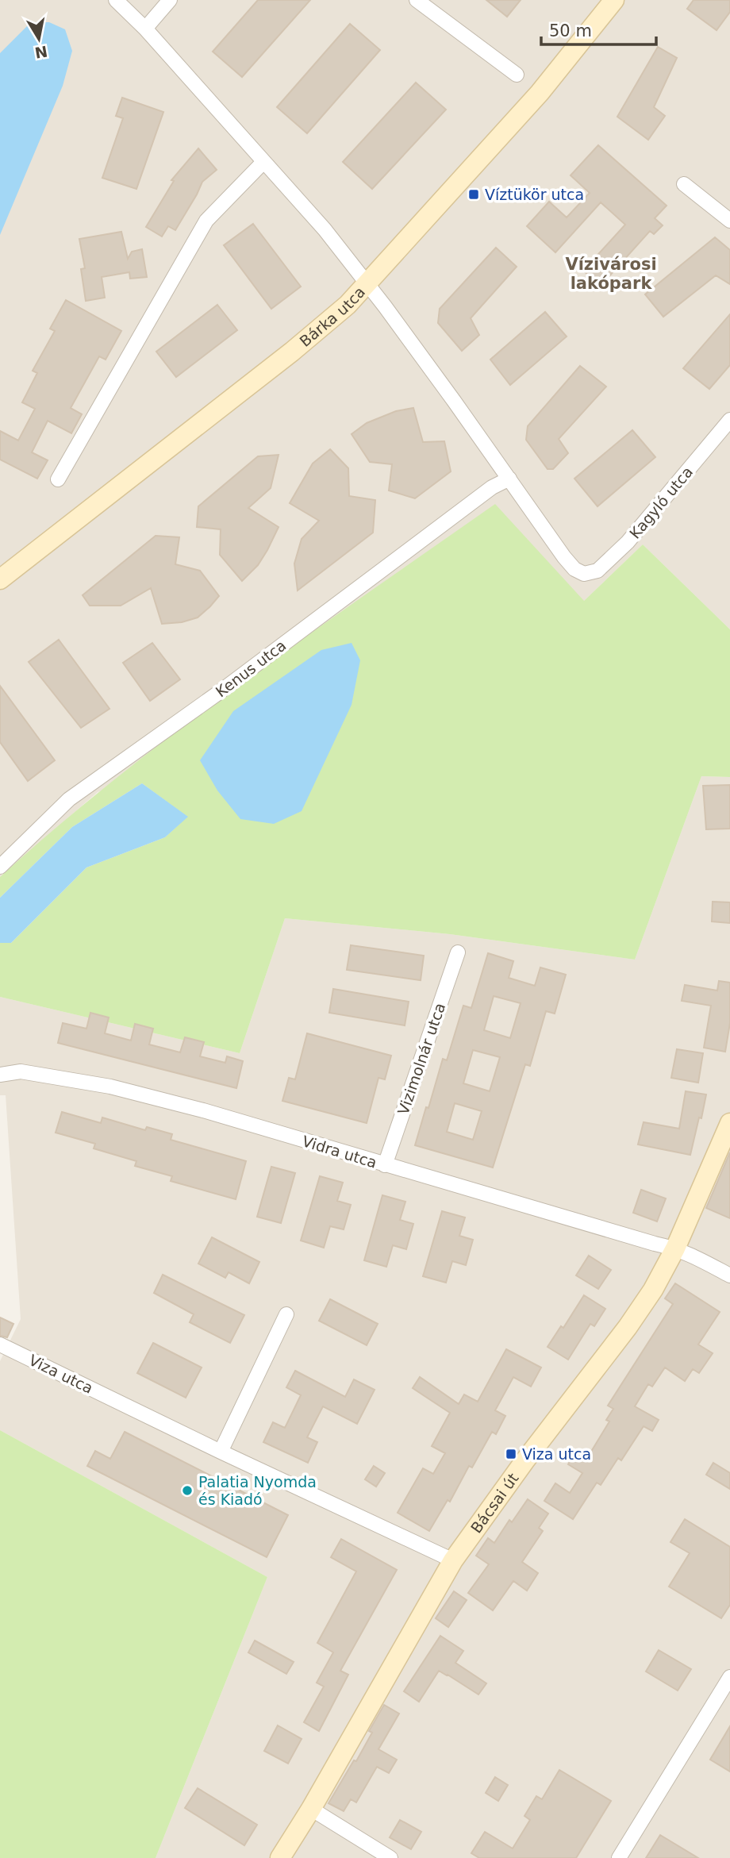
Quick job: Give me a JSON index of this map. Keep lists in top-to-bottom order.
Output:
{
  "streets": {
    "main road": ["Bárka utca", "Bácsai út"],
    "street": [
      "Kagyló utca",
      "Kenus utca",
      "Vizimolnár utca",
      "Vidra utca",
      "Viza utca"
    ]
  },
  "crossings": [
    ["Kagyló utca", "Kenus utca"],
    ["Vizimolnár utca", "Vidra utca"],
    ["Vidra utca", "Bácsai út"],
    ["Viza utca", "Bácsai út"]
  ],
  "districts": ["Vízivárosi lakópark"],
  "places": {
    "transit": ["Víztükör utca", "Viza utca"],
    "other": ["Palatia Nyomda és Kiadó"]
  },
  "scale_bar": "50 m",
  "north": "bottom"
}
